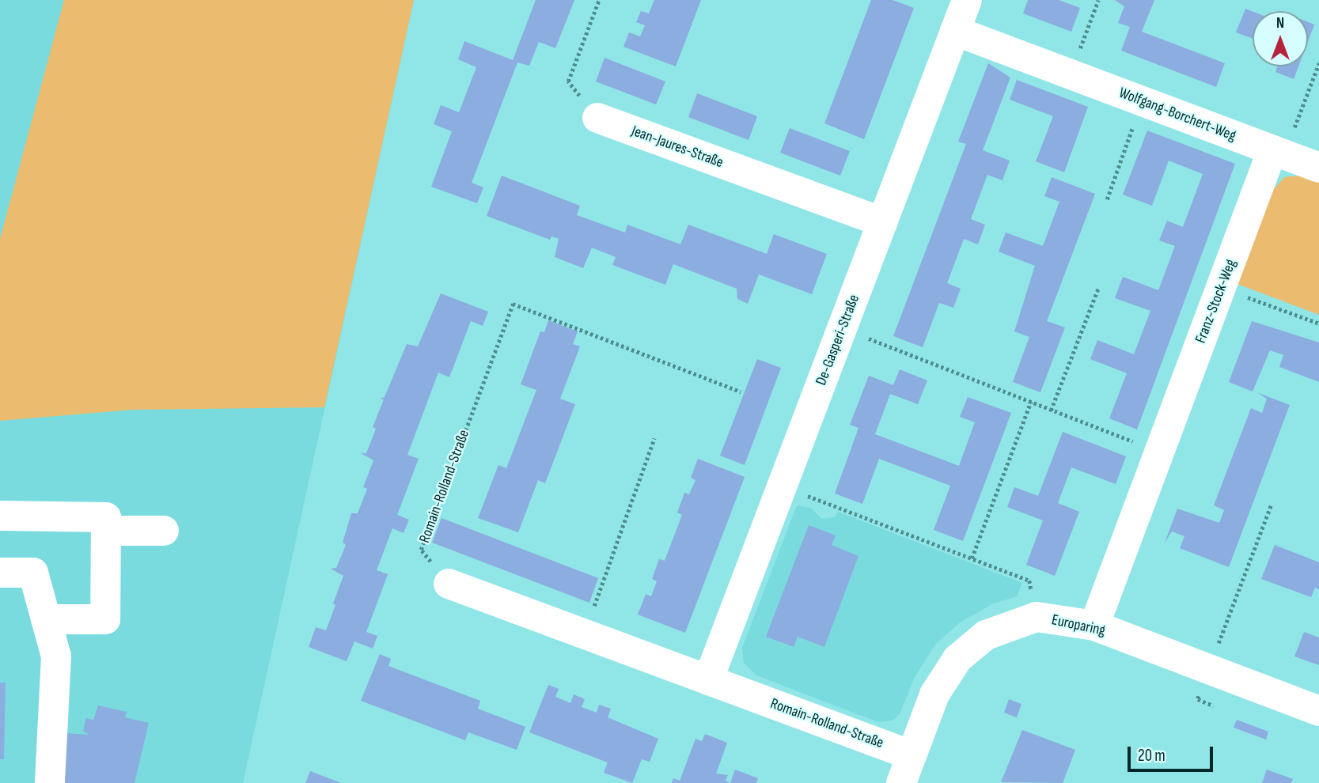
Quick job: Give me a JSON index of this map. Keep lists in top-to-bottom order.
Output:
{
  "streets": {
    "street": [
      "Wolfgang-Borchert-Weg",
      "Jean-Jaures-Straße",
      "Franz-Stock-Weg",
      "De-Gasperi-Straße",
      "Romain-Rolland-Straße",
      "Europaring"
    ]
  },
  "crossings": [
    ["Wolfgang-Borchert-Weg", "Franz-Stock-Weg"],
    ["Wolfgang-Borchert-Weg", "De-Gasperi-Straße"],
    ["Jean-Jaures-Straße", "De-Gasperi-Straße"],
    ["Franz-Stock-Weg", "Europaring"],
    ["De-Gasperi-Straße", "Romain-Rolland-Straße"],
    ["Romain-Rolland-Straße", "Europaring"]
  ],
  "scale_bar": "20 m",
  "north": "top"
}
